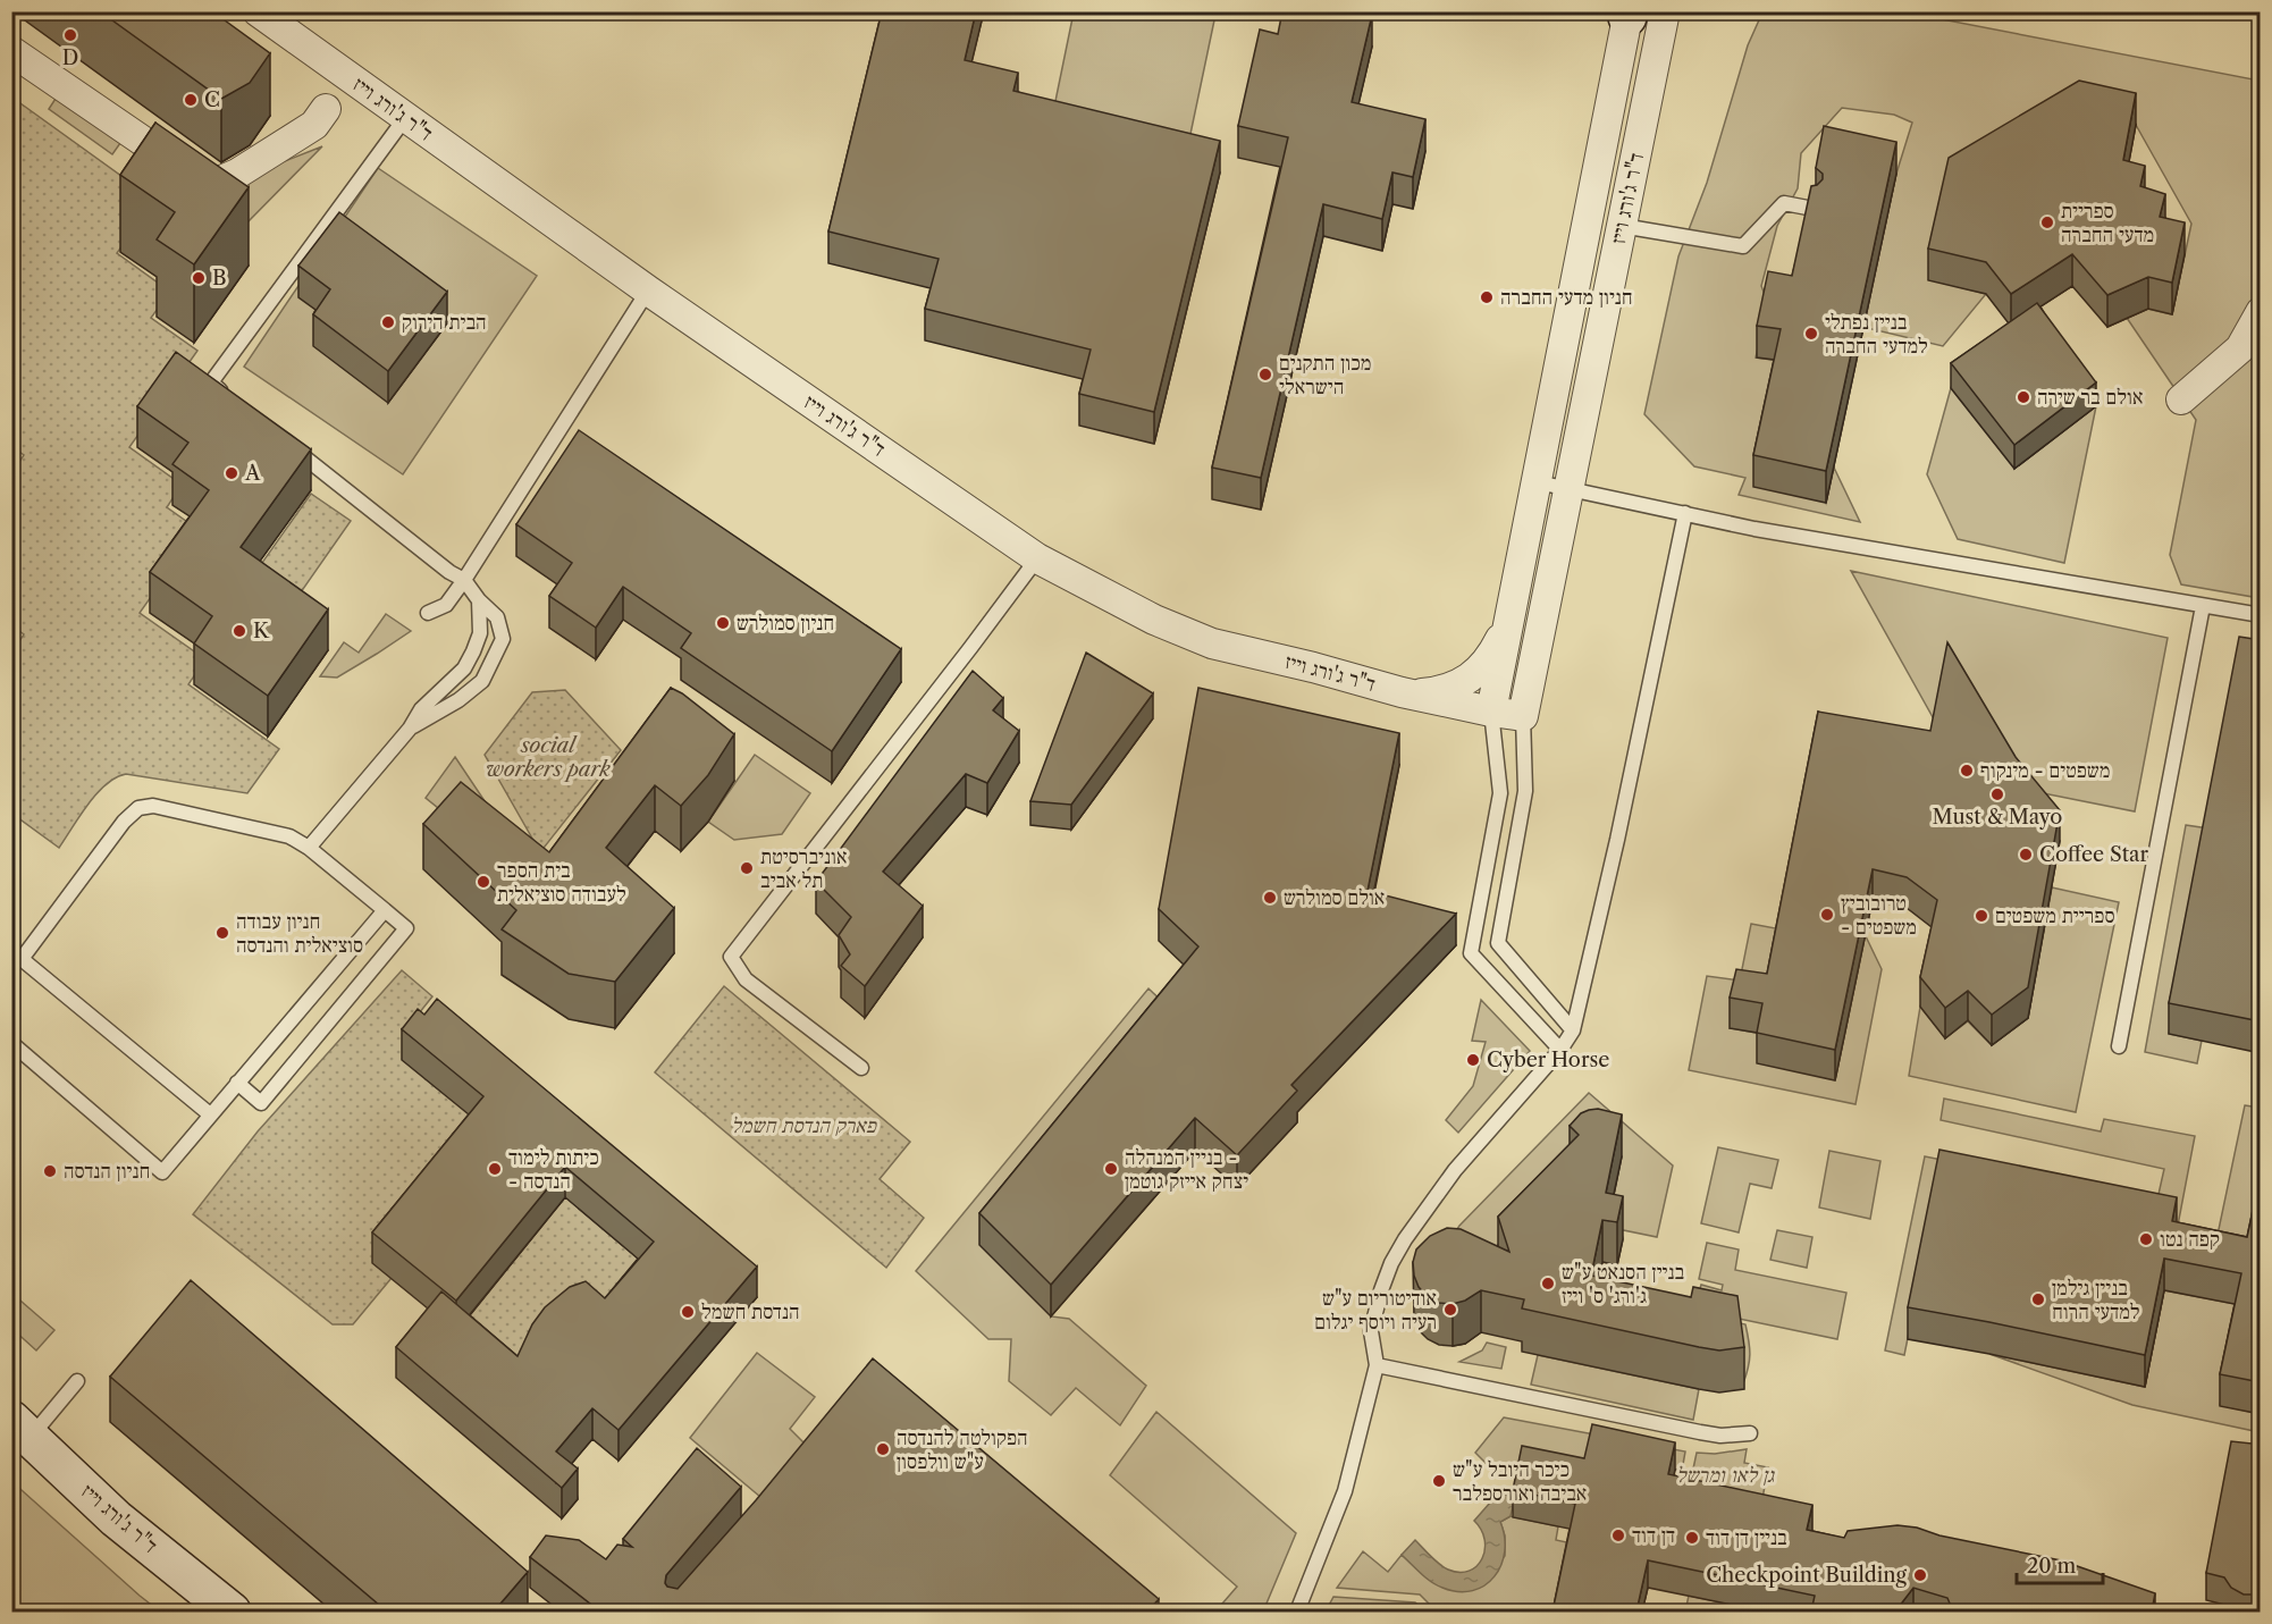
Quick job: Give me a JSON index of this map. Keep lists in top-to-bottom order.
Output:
{
  "streets": {
    "street": ["ד\"ר ג'ורג וייז"]
  },
  "parks": ["social workers park", "פארק הנדסת חשמל", "גן לאו ומרשל"],
  "places": [
    "D",
    "C",
    "ספריית מדעי החברה",
    "B",
    "חניון מדעי החברה",
    "הבית הירוק",
    "בניין נפתלי למדעי החברה",
    "מכון התקנים הישראלי",
    "אולם בר שירה",
    "A",
    "חניון סמולרש",
    "K",
    "משפטים - מינקוף",
    "Must & Mayo",
    "Coffee Star",
    "אוניברסיטת תל אביב",
    "בית הספר לעבודה סוציאלית",
    "אולם סמולרש",
    "טרובוביץ - משפטים",
    "ספריית משפטים",
    "חניון עבודה סוציאלית והנדסה",
    "Cyber Horse",
    "כיתות לימוד - הנדסה",
    "בניין המנהלה - יצחק אייזק גוטמן",
    "חניון הנדסה",
    "קפה נטו",
    "בניין הסנאט ע\"ש ג'ורג' ס' וייז",
    "בניין גילמן למדעי הרוח",
    "אודיטוריום ע\"ש רעיה ויוסף יגלום",
    "הנדסת חשמל",
    "הפקולטה להנדסה ע\"ש וולפסון",
    "כיכר היובל ע\"ש אביבה ואורספלבר",
    "דן דוד",
    "בניין דן דוד",
    "Checkpoint Building"
  ],
  "scale_bar": "20 m"
}
